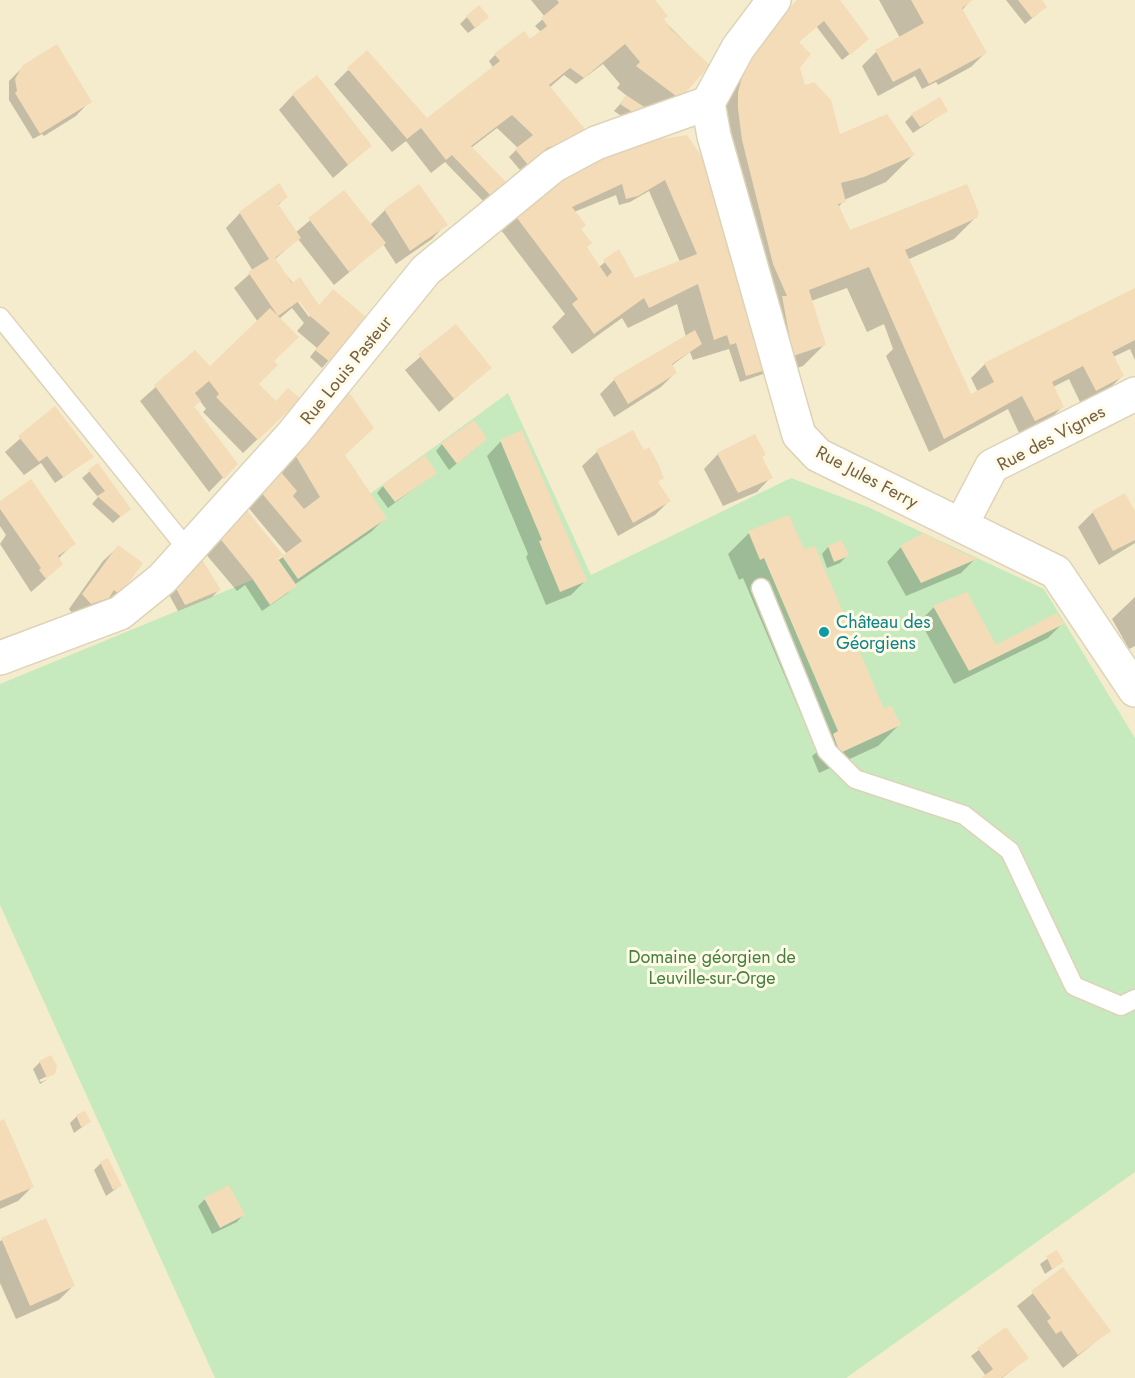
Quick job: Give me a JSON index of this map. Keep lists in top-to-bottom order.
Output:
{
  "streets": {
    "street": ["Rue Louis Pasteur", "Rue des Vignes", "Rue Jules Ferry"]
  },
  "crossings": [
    ["Rue Louis Pasteur", "Rue Jules Ferry"],
    ["Rue des Vignes", "Rue Jules Ferry"]
  ],
  "parks": ["Domaine géorgien de Leuville-sur-Orge"],
  "places": ["Château des Géorgiens"]
}
